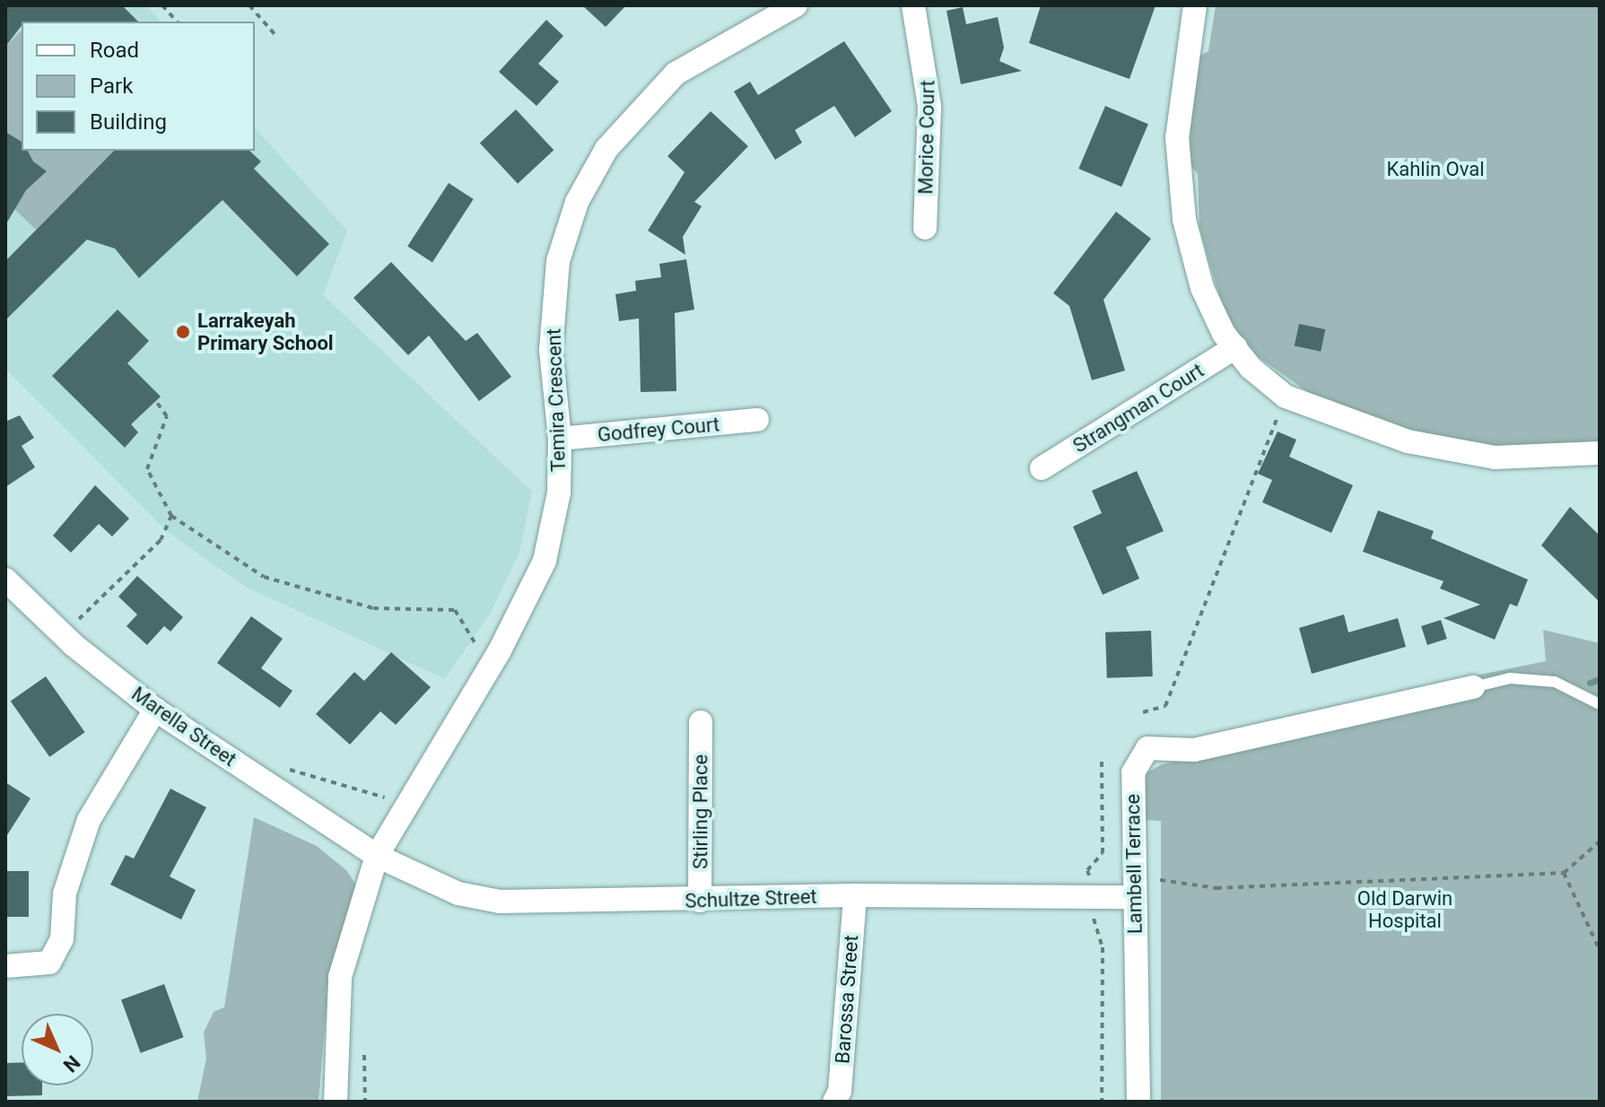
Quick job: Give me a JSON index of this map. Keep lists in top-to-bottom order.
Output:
{
  "streets": {
    "street": [
      "Morice Court",
      "Temira Crescent",
      "Strangman Court",
      "Godfrey Court",
      "Marella Street",
      "Stirling Place",
      "Lambell Terrace",
      "Schultze Street",
      "Barossa Street"
    ]
  },
  "crossings": [
    ["Temira Crescent", "Godfrey Court"],
    ["Temira Crescent", "Marella Street"],
    ["Temira Crescent", "Schultze Street"],
    ["Marella Street", "Schultze Street"],
    ["Stirling Place", "Schultze Street"],
    ["Lambell Terrace", "Schultze Street"],
    ["Schultze Street", "Barossa Street"]
  ],
  "parks": ["Kahlin Oval", "Old Darwin Hospital"],
  "places": ["Larrakeyah Primary School"],
  "legend": ["Road", "Park", "Building"],
  "north": "bottom right"
}
